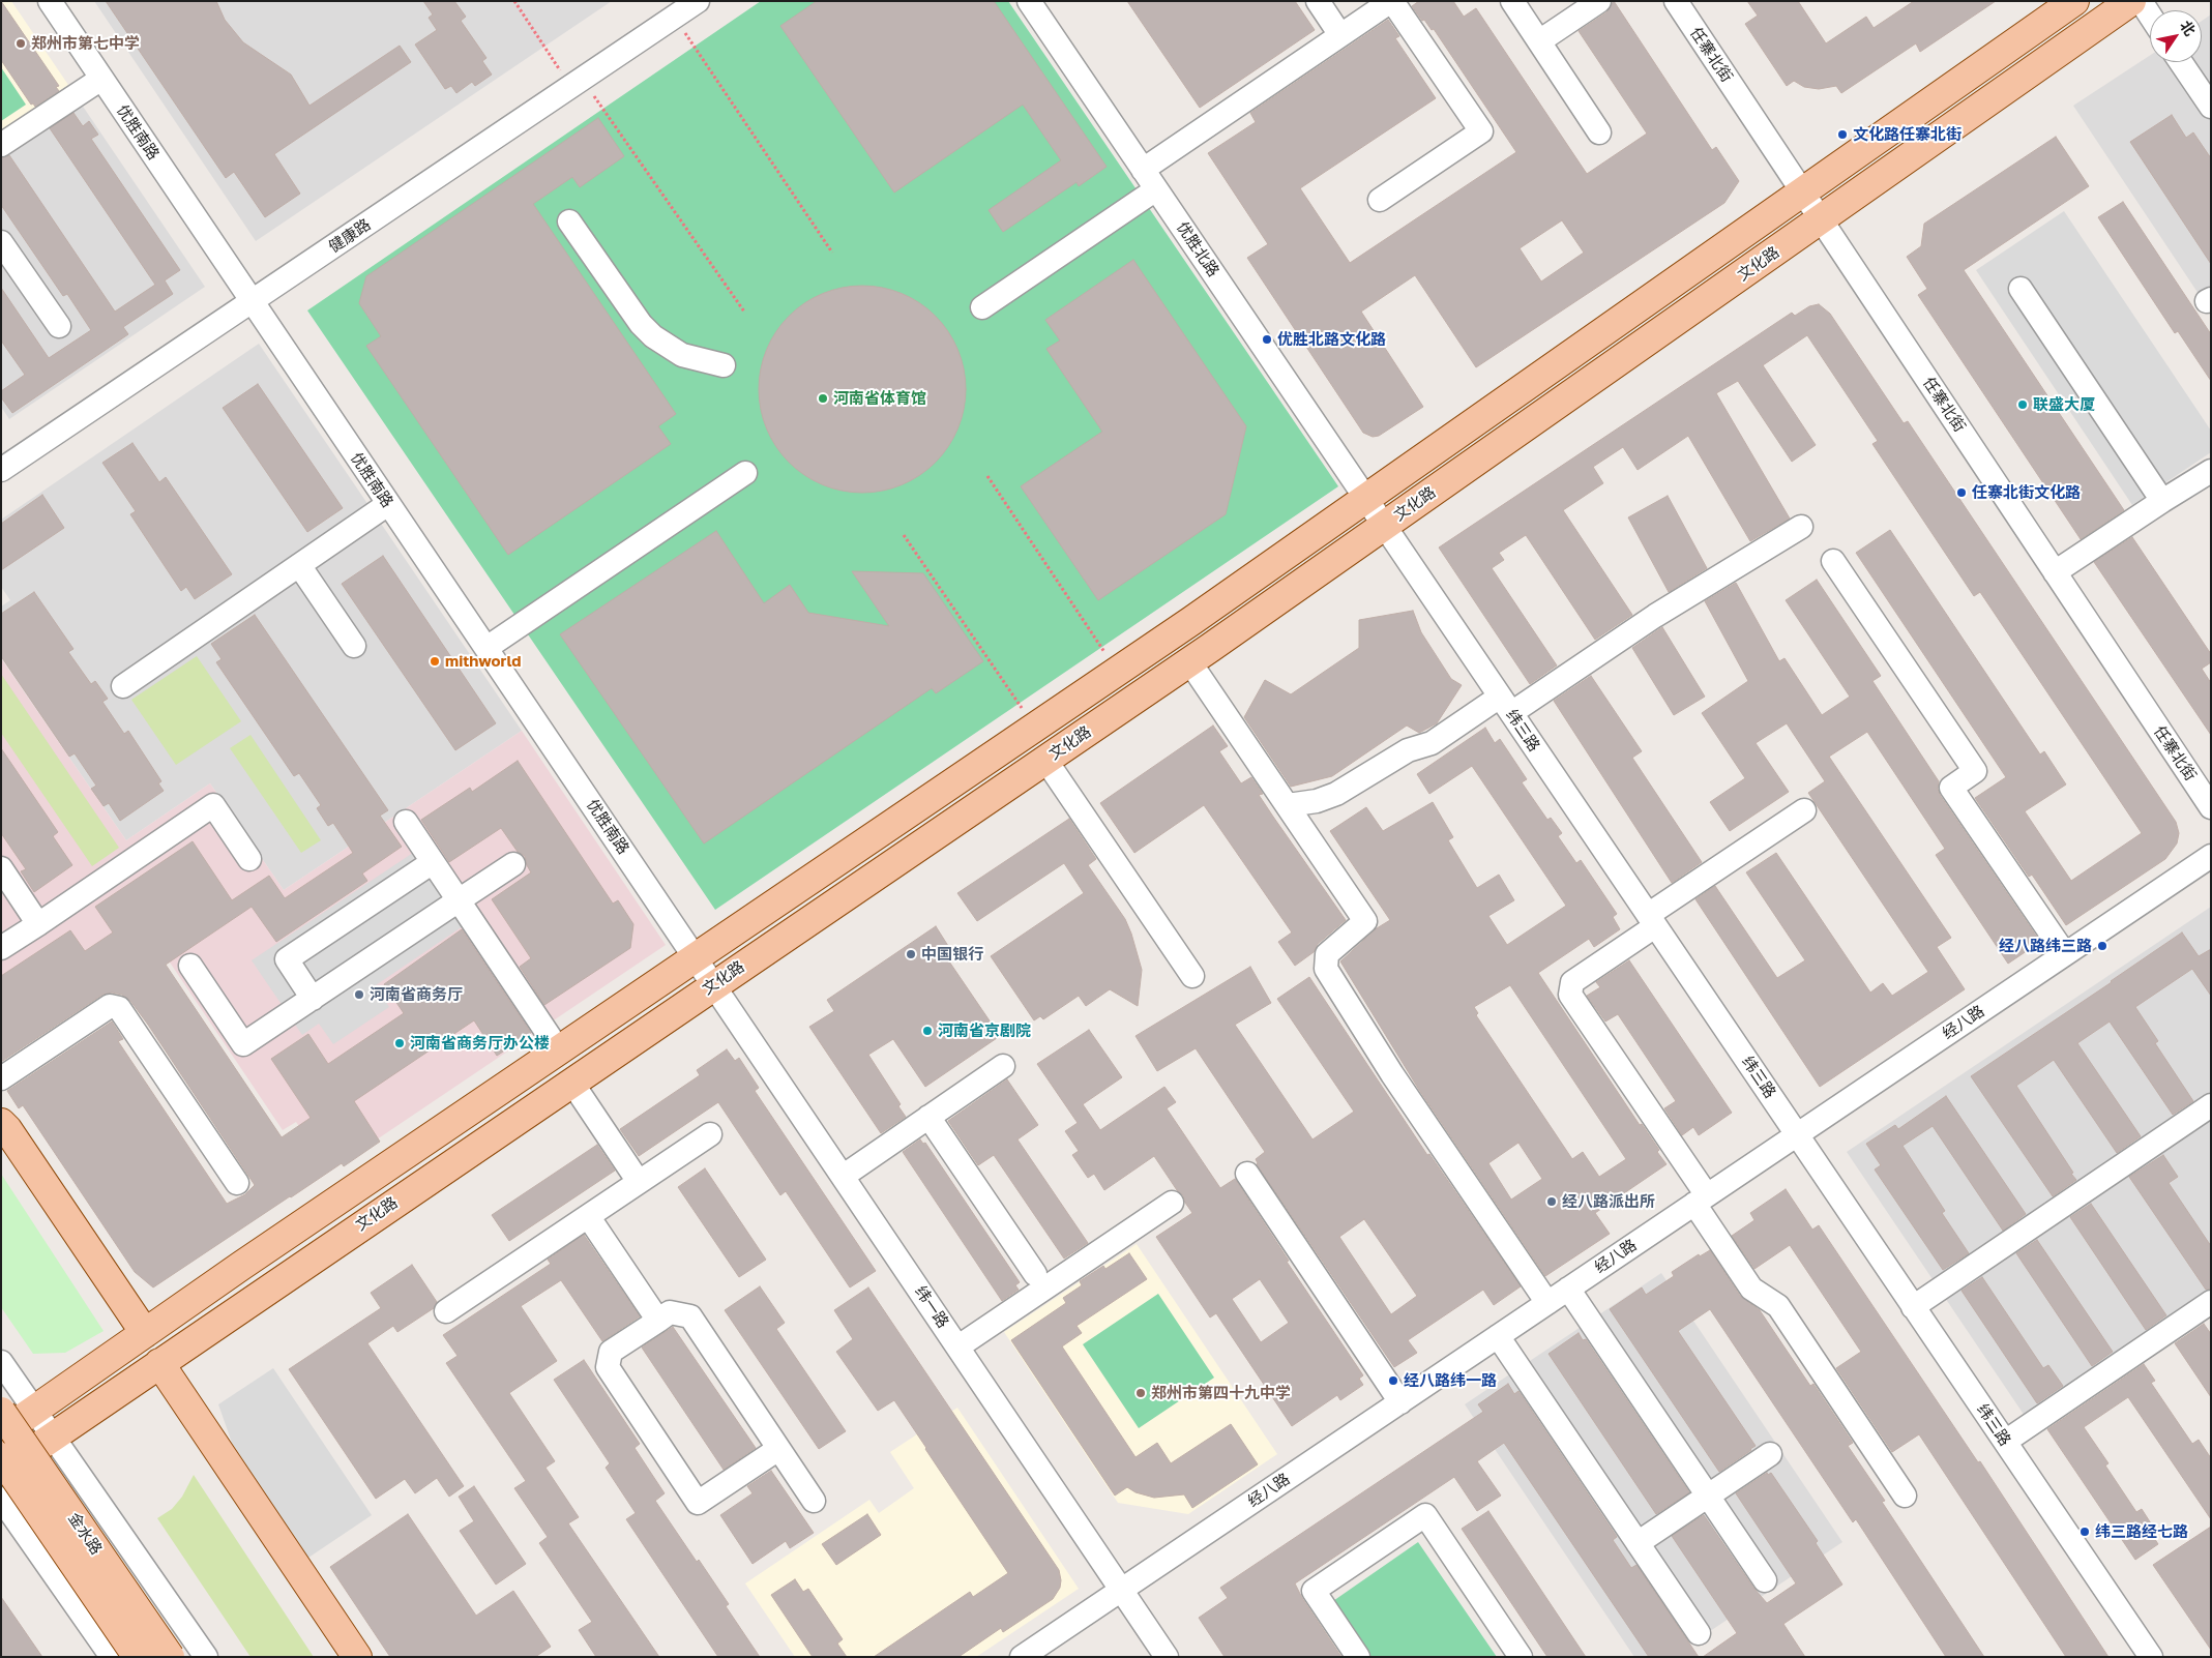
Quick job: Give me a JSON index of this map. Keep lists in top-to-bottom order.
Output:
{
  "streets": {
    "main road": ["文化路", "金水路"],
    "street": [
      "任寨北街",
      "优胜南路",
      "健康路",
      "优胜北路",
      "纬三路",
      "经八路",
      "纬一路"
    ]
  },
  "crossings": [
    ["任寨北街", "文化路"],
    ["优胜南路", "健康路"],
    ["优胜南路", "纬一路"],
    ["优胜北路", "纬三路"],
    ["文化路", "纬三路"],
    ["文化路", "纬一路"],
    ["纬三路", "经八路"],
    ["经八路", "纬一路"]
  ],
  "places": [
    "郑州市第七中学",
    "文化路任寨北街",
    "优胜北路文化路",
    "河南省体育馆",
    "联盛大厦",
    "任寨北街文化路",
    "mithworld",
    "经八路纬三路",
    "中国银行",
    "河南省商务厅",
    "河南省京剧院",
    "河南省商务厅办公楼",
    "经八路派出所",
    "经八路纬一路",
    "郑州市第四十九中学",
    "纬三路经七路"
  ],
  "north": "top right"
}
